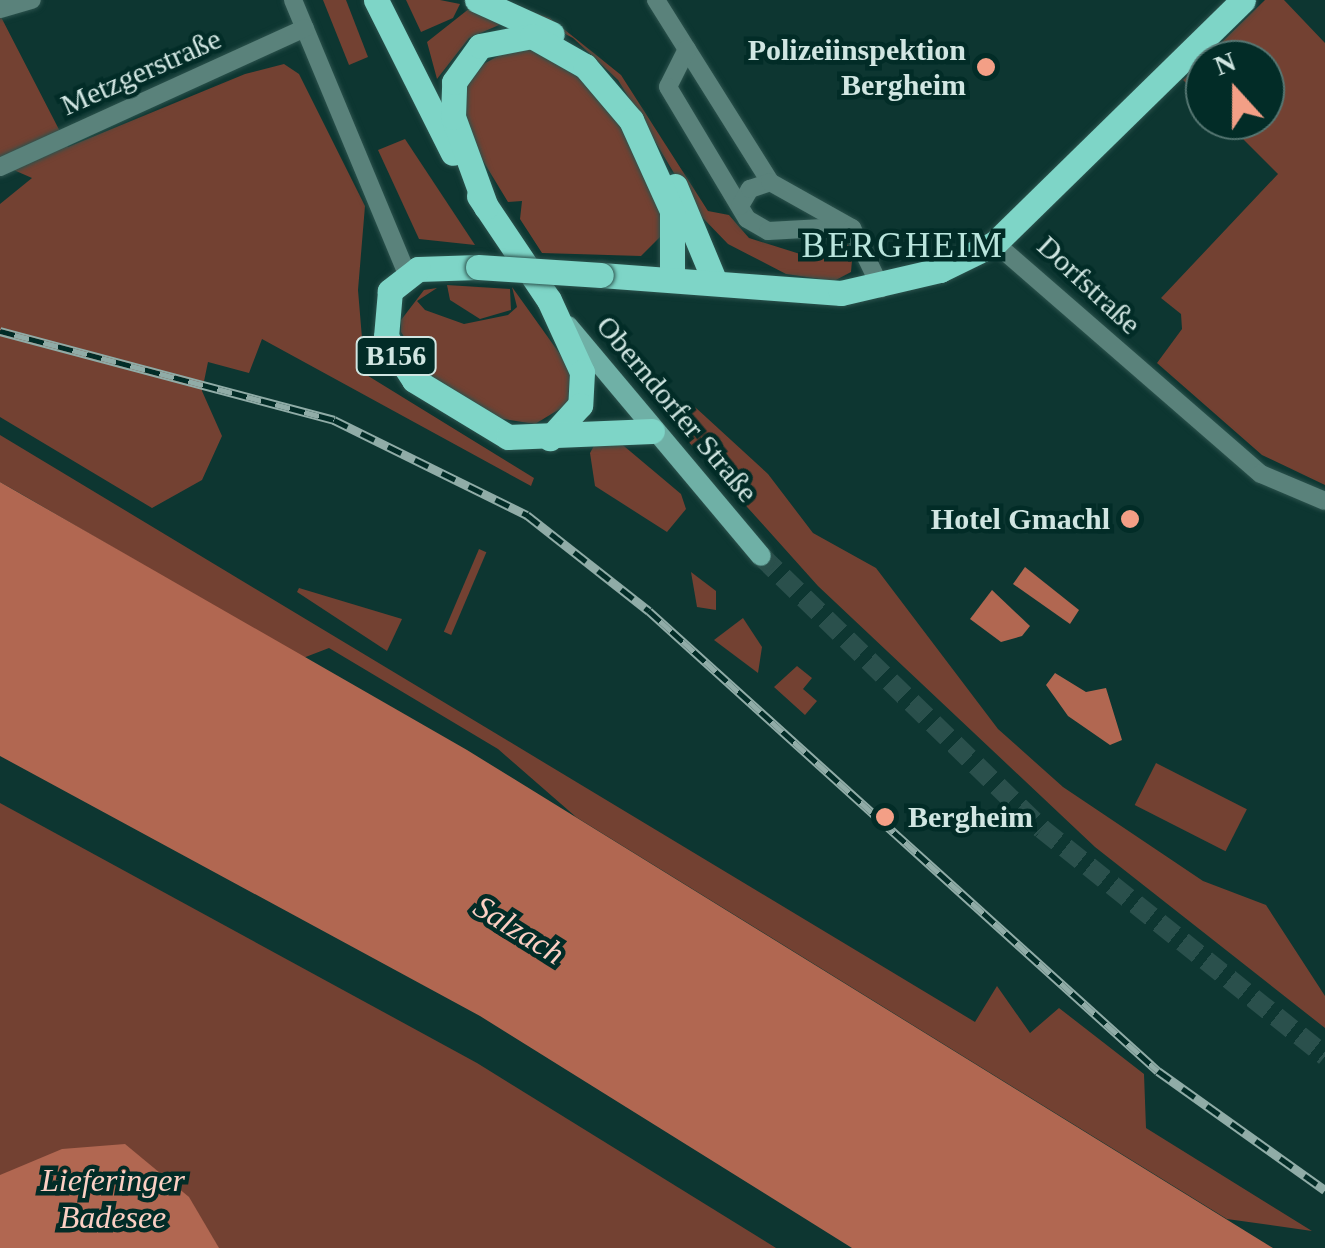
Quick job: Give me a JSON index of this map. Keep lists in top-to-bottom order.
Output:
{
  "streets": {
    "main road": ["Dorfstraße", "B156", "Oberndorfer Straße"],
    "street": ["Metzgerstraße"]
  },
  "districts": ["BERGHEIM"],
  "water": ["Salzach", "Lieferinger Badesee"],
  "places": ["Polizeiinspektion Bergheim", "Hotel Gmachl", "Bergheim"],
  "north": "top"
}
